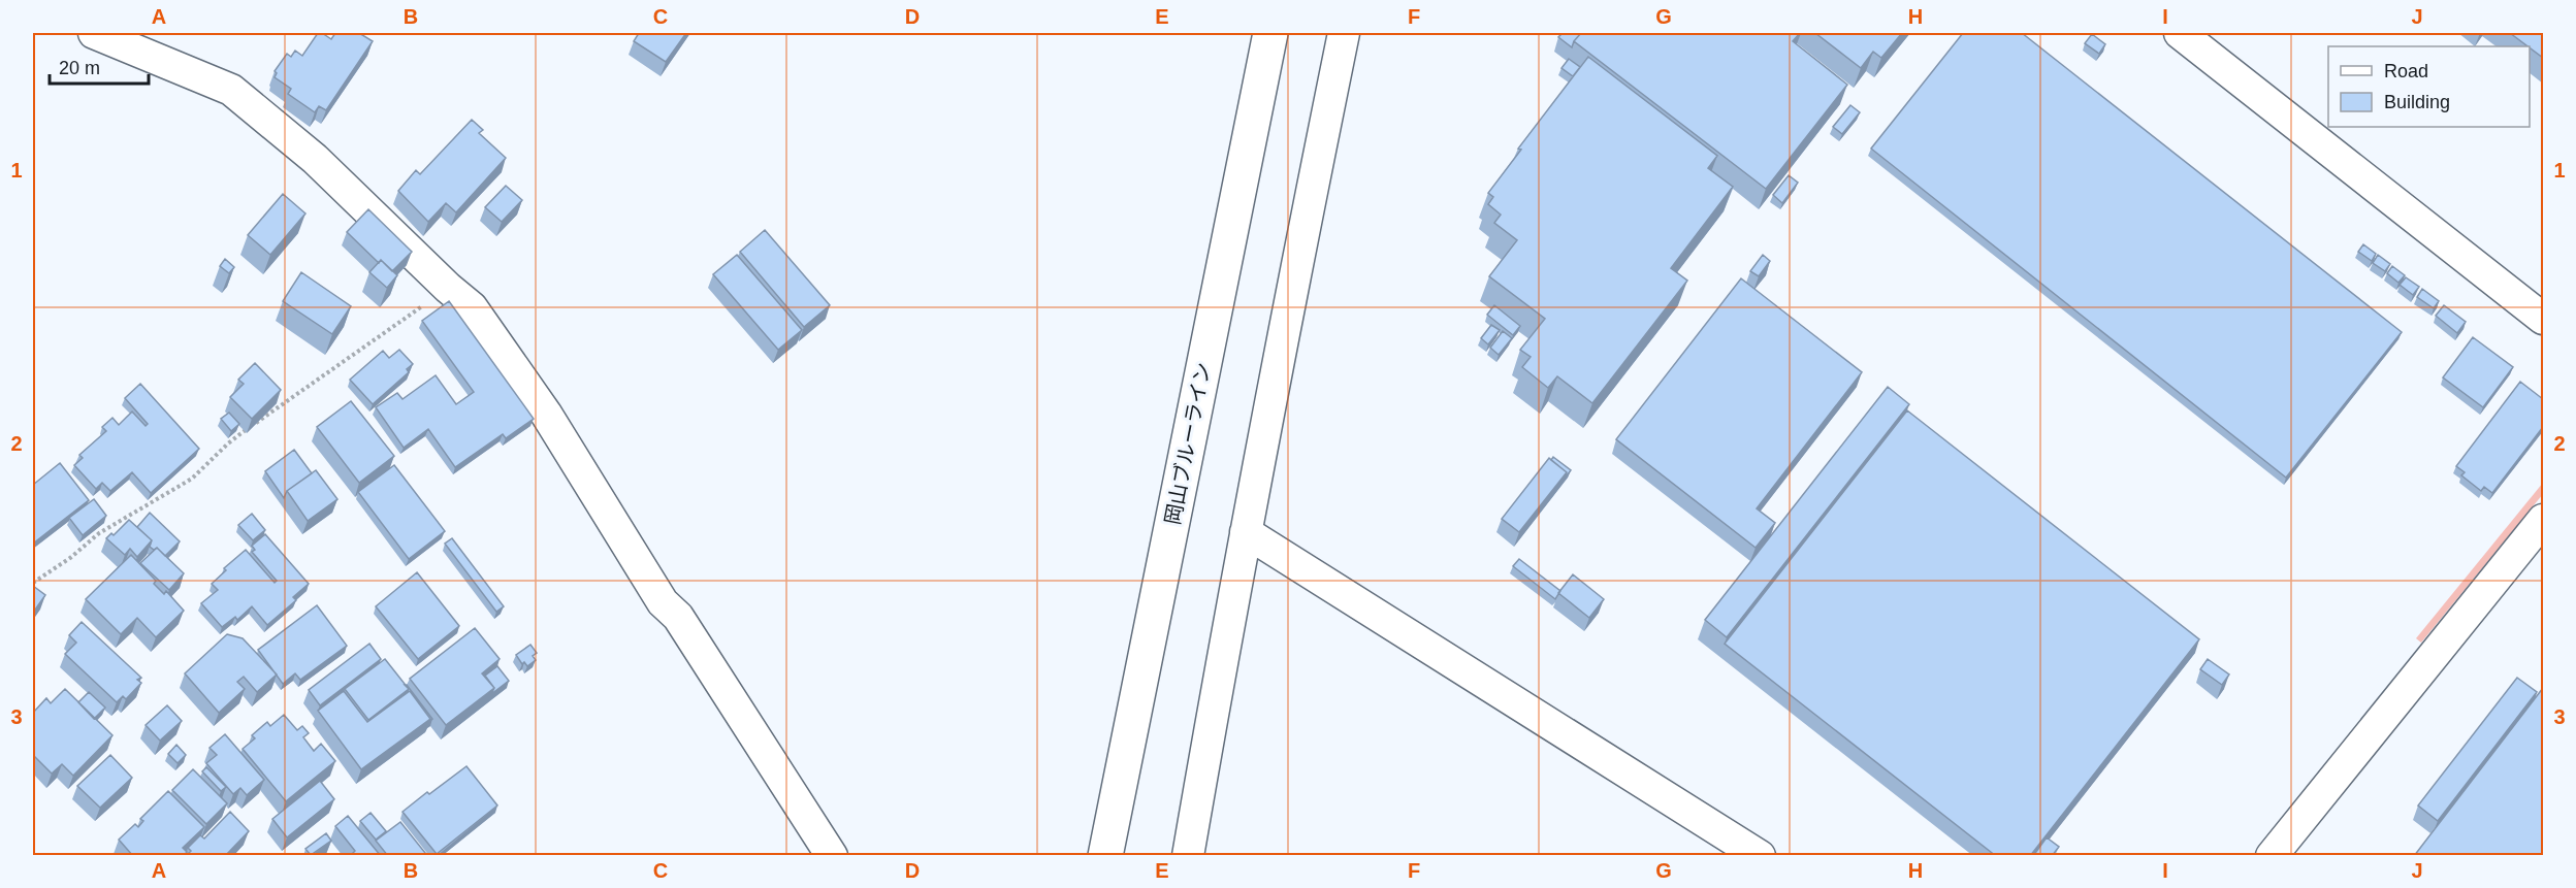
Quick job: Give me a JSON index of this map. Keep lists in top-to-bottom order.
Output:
{
  "streets": {
    "main road": ["岡山ブルーライン"]
  },
  "legend": ["Road", "Building"],
  "scale_bar": "20 m",
  "grid": {
    "columns": [
      "A",
      "B",
      "C",
      "D",
      "E",
      "F",
      "G",
      "H",
      "I",
      "J"
    ],
    "rows": ["1", "2", "3"]
  }
}
